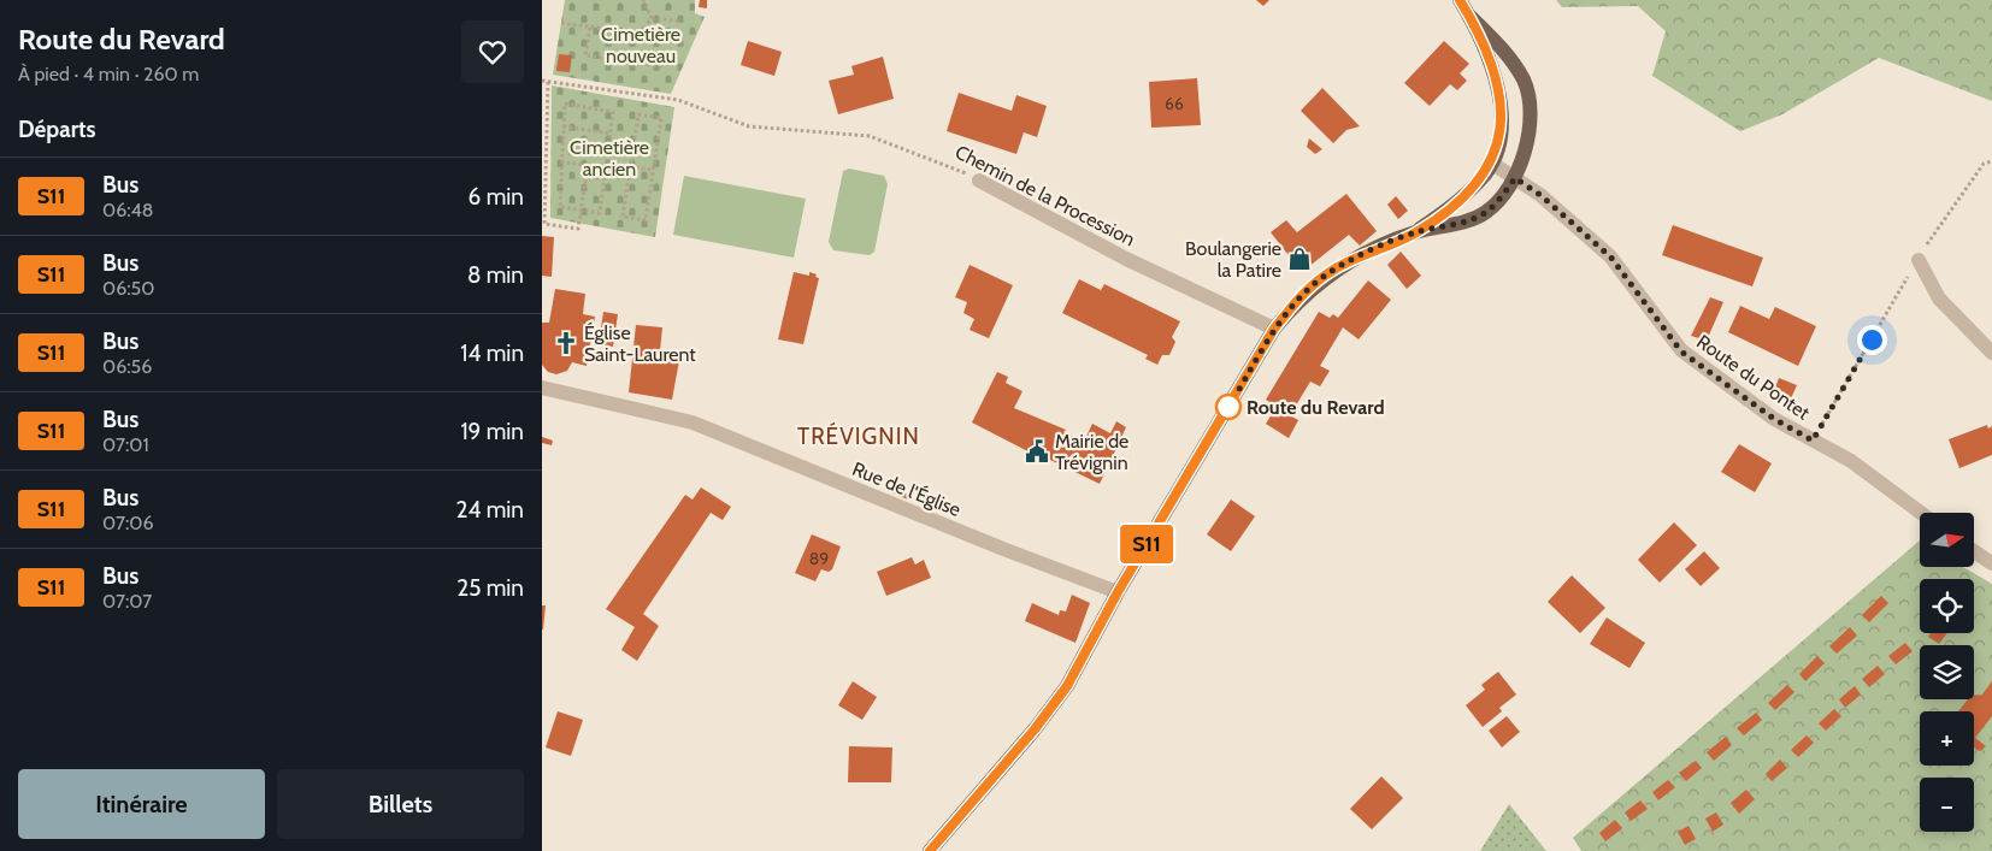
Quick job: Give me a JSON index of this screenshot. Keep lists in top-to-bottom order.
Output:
{
  "streets": {
    "street": ["Chemin de la Procession", "Route du Pontet", "Rue de l'Église"]
  },
  "districts": ["TRÉVIGNIN"],
  "parks": ["Cimetière nouveau", "Cimetière ancien"],
  "places": {
    "shop": ["Boulangerie la Patire"],
    "church": ["Église Saint-Laurent"],
    "other": ["Route du Revard"],
    "public building": ["Mairie de Trévignin"]
  },
  "lines": ["bus line S11"],
  "house_numbers": ["66", "89"],
  "north": "right",
  "page": {
    "heading": [
      ["Route du Revard", "À pied · 4 min · 260 m"],
      "Départs"
    ],
    "on_map": "S11",
    "list": [
      {
        "mark": "S11",
        "name": "Bus",
        "note": "06:48",
        "value": "6 min"
      },
      {
        "mark": "S11",
        "name": "Bus",
        "note": "06:50",
        "value": "8 min"
      },
      {
        "mark": "S11",
        "name": "Bus",
        "note": "06:56",
        "value": "14 min"
      },
      {
        "mark": "S11",
        "name": "Bus",
        "note": "07:01",
        "value": "19 min"
      },
      {
        "mark": "S11",
        "name": "Bus",
        "note": "07:06",
        "value": "24 min"
      },
      {
        "mark": "S11",
        "name": "Bus",
        "note": "07:07",
        "value": "25 min"
      }
    ],
    "map_buttons": ["+", "−"],
    "buttons": ["Itinéraire", "Billets"]
  }
}
